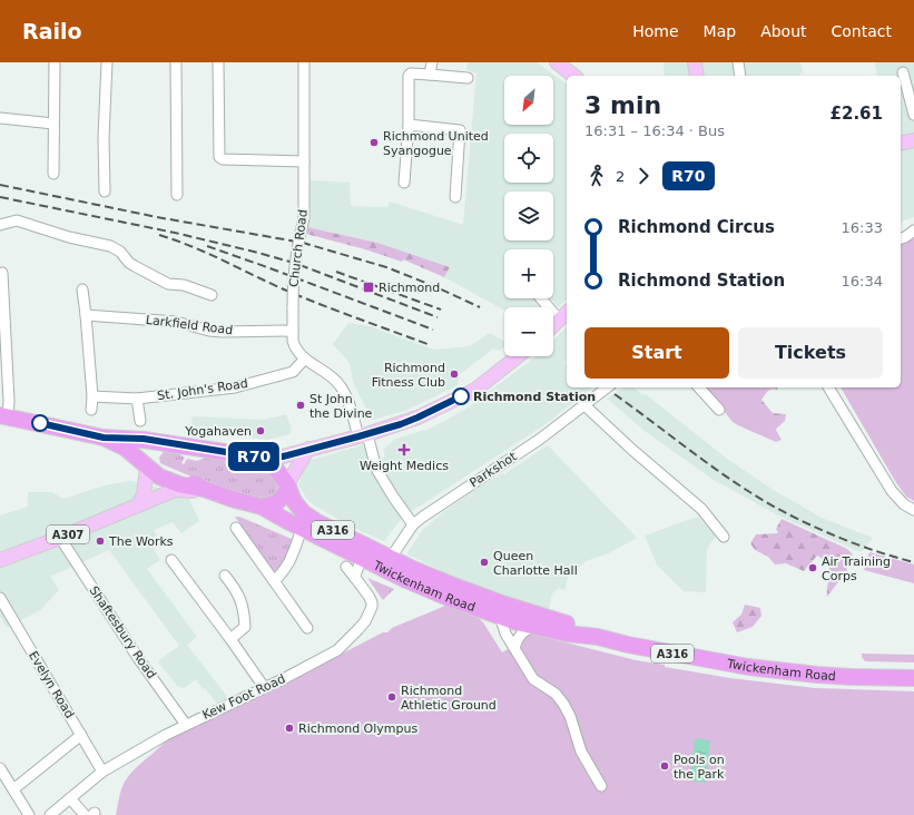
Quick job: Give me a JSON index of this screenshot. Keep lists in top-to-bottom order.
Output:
{
  "streets": {
    "highway": ["A316", "Twickenham Road"],
    "main road": ["A307"],
    "street": [
      "Church Road",
      "Larkfield Road",
      "St. John's Road",
      "Parkshot",
      "Shaftesbury Road",
      "Evelyn Road",
      "Kew Foot Road"
    ]
  },
  "crossings": [
    ["Church Road", "Larkfield Road"],
    ["Church Road", "St. John's Road"],
    ["Church Road", "Parkshot"],
    ["Parkshot", "Twickenham Road"],
    ["A316", "A307"],
    ["A316", "Twickenham Road"],
    ["A307", "Shaftesbury Road"],
    ["Shaftesbury Road", "Kew Foot Road"],
    ["Evelyn Road", "Kew Foot Road"]
  ],
  "places": {
    "other": [
      "Richmond United Syangogue",
      "Richmond Fitness Club",
      "Richmond Station",
      "St John the Divine",
      "Yogahaven",
      "The Works",
      "Queen Charlotte Hall",
      "Air Training Corps",
      "Richmond Athletic Ground",
      "Richmond Olympus",
      "Pools on the Park"
    ],
    "transit": ["Richmond"],
    "health": ["Weight Medics"]
  },
  "lines": ["bus line R70"],
  "north": "bottom left",
  "page": {
    "header": "Railo",
    "nav": [
      "Home",
      "Map",
      "About",
      "Contact"
    ],
    "on_map": "R70",
    "map_buttons": ["+", "−"],
    "heading": ["3 min", "16:31 – 16:34 · Bus", "£2.61"],
    "legs": ["2", "R70"],
    "list": [
      {
        "name": "Richmond Circus",
        "value": "16:33"
      },
      {
        "name": "Richmond Station",
        "value": "16:34"
      }
    ],
    "buttons": ["Start", "Tickets"]
  }
}
